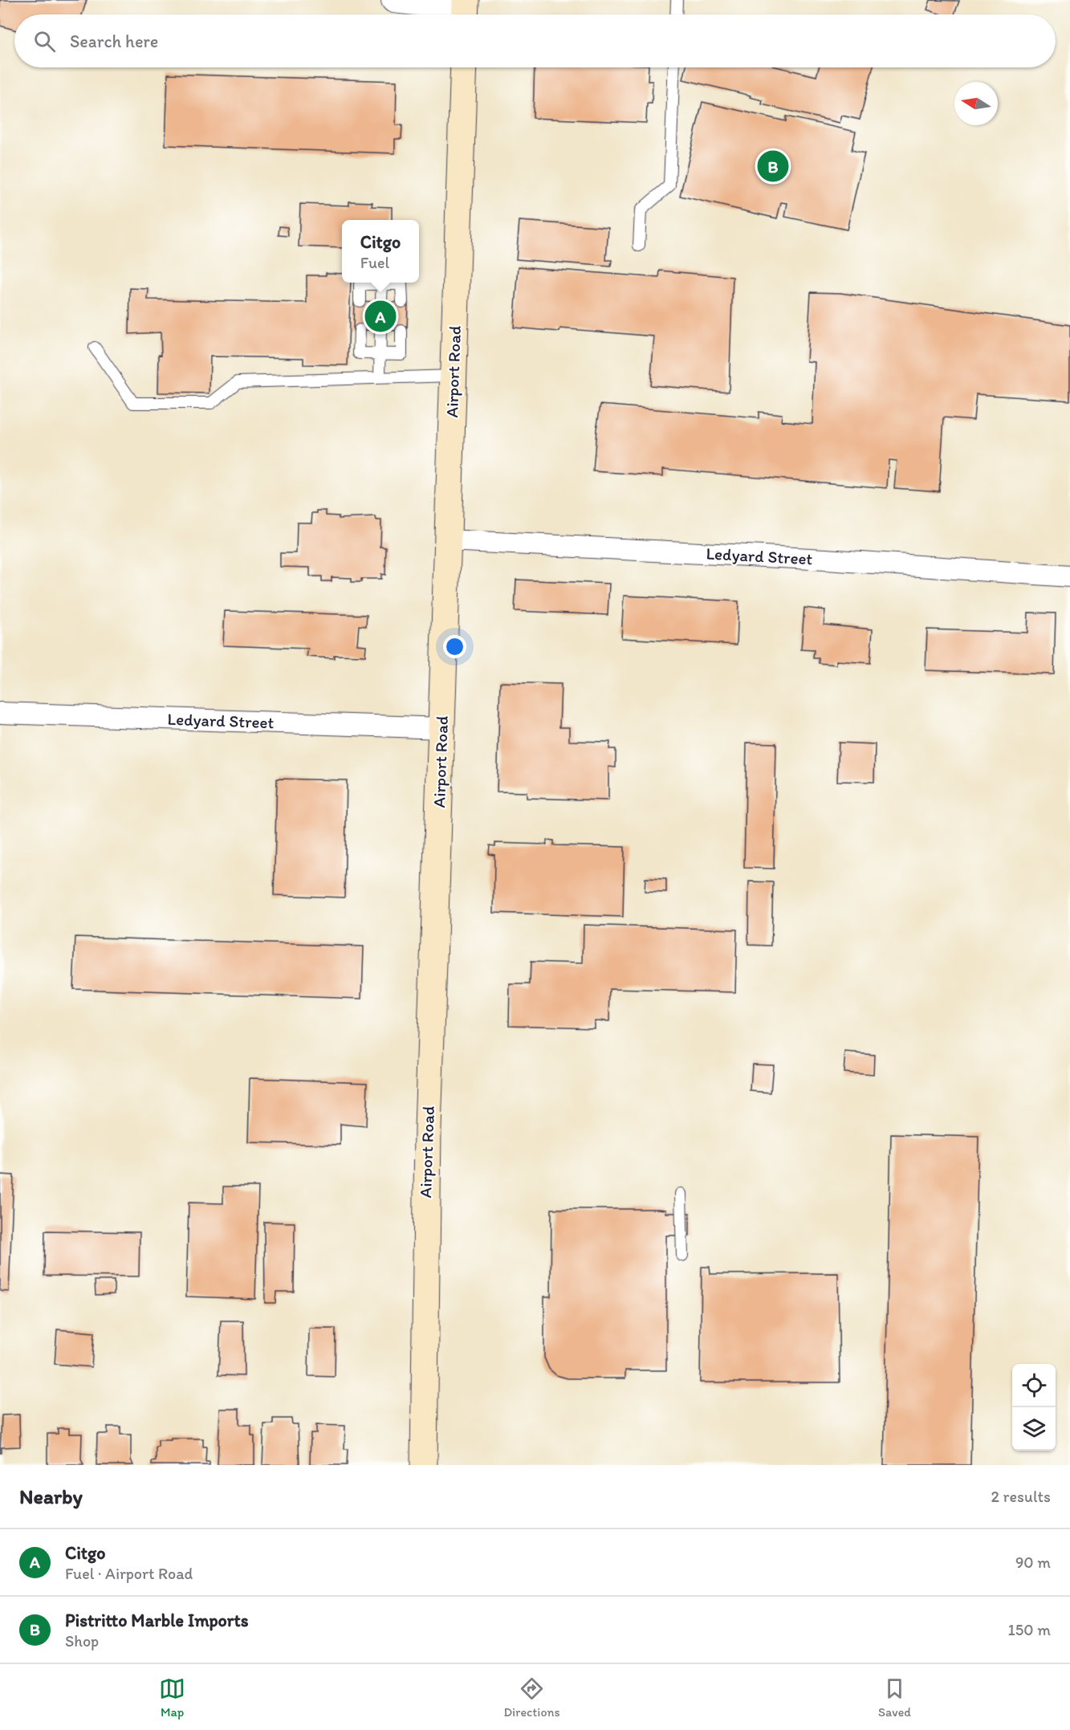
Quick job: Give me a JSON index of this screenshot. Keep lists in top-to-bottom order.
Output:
{
  "streets": {
    "main road": ["Airport Road"],
    "street": ["Ledyard Street"]
  },
  "crossings": [
    ["Airport Road", "Ledyard Street"]
  ],
  "north": "left",
  "page": {
    "search": "Search here",
    "pins": ["B", "A"],
    "popup": ["Citgo", "Fuel"],
    "heading": ["Nearby", "2 results"],
    "list": [
      {
        "mark": "A",
        "name": "Citgo",
        "note": "Fuel · Airport Road",
        "value": "90 m"
      },
      {
        "mark": "B",
        "name": "Pistritto Marble Imports",
        "note": "Shop",
        "value": "150 m"
      }
    ],
    "nav": ["Map", "Directions", "Saved"]
  }
}
